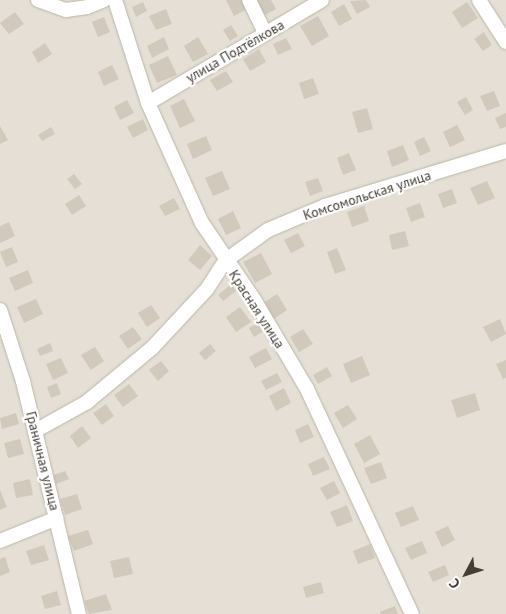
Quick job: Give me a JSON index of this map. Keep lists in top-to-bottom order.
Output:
{
  "streets": {
    "street": [
      "улица Подтёлкова",
      "Комсомольская улица",
      "Красная улица",
      "Граничная улица"
    ]
  },
  "crossings": [
    ["улица Подтёлкова", "Красная улица"],
    ["Комсомольская улица", "Красная улица"],
    ["Комсомольская улица", "Граничная улица"]
  ],
  "north": "bottom left"
}
